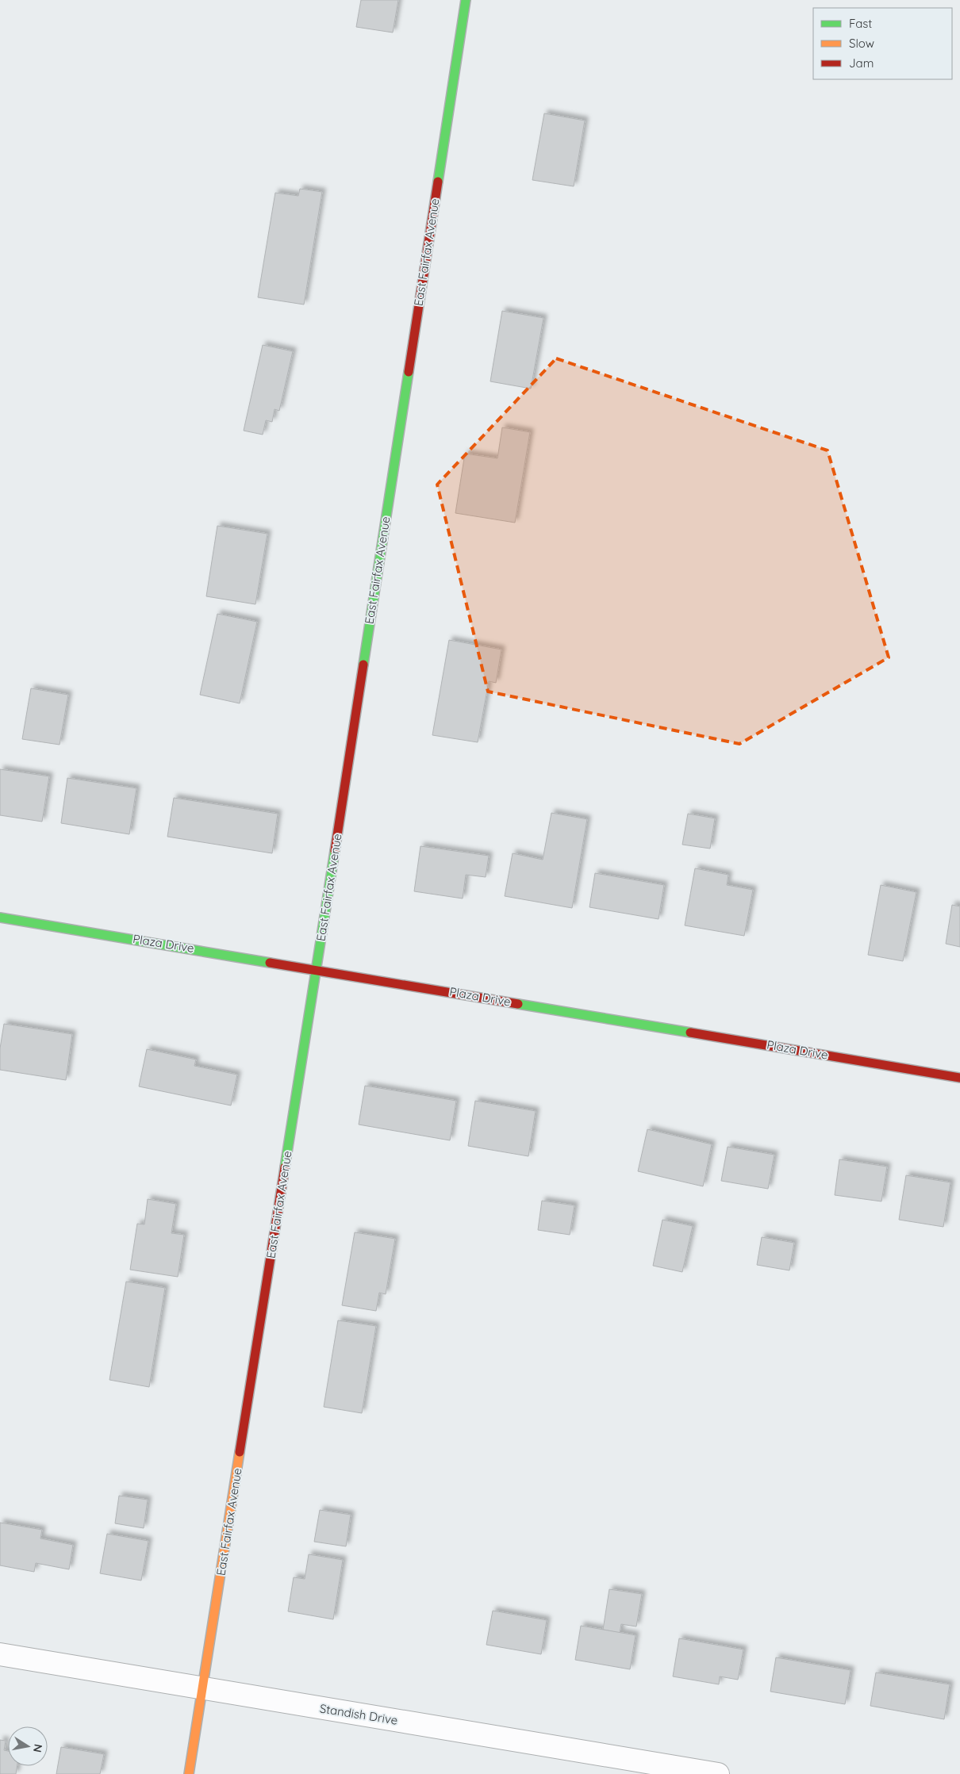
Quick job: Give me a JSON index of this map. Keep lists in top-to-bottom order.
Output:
{
  "streets": {
    "street": ["East Fairfax Avenue", "Plaza Drive", "Standish Drive"]
  },
  "crossings": [
    ["East Fairfax Avenue", "Plaza Drive"],
    ["East Fairfax Avenue", "Standish Drive"]
  ],
  "legend": ["Fast", "Slow", "Jam"],
  "north": "right"
}
